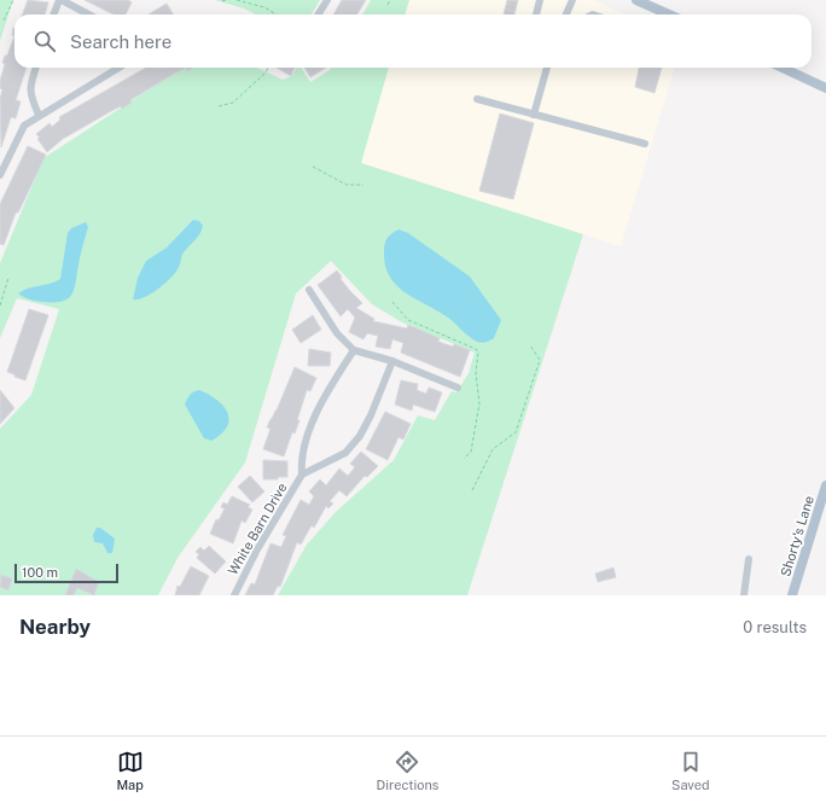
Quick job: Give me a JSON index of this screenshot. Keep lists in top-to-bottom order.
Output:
{
  "streets": {
    "main road": ["Shorty's Lane"],
    "street": ["White Barn Drive"]
  },
  "scale_bar": "100 m",
  "page": {
    "search": "Search here",
    "scale": "100 m",
    "heading": ["Nearby", "0 results"],
    "nav": ["Map", "Directions", "Saved"]
  }
}
